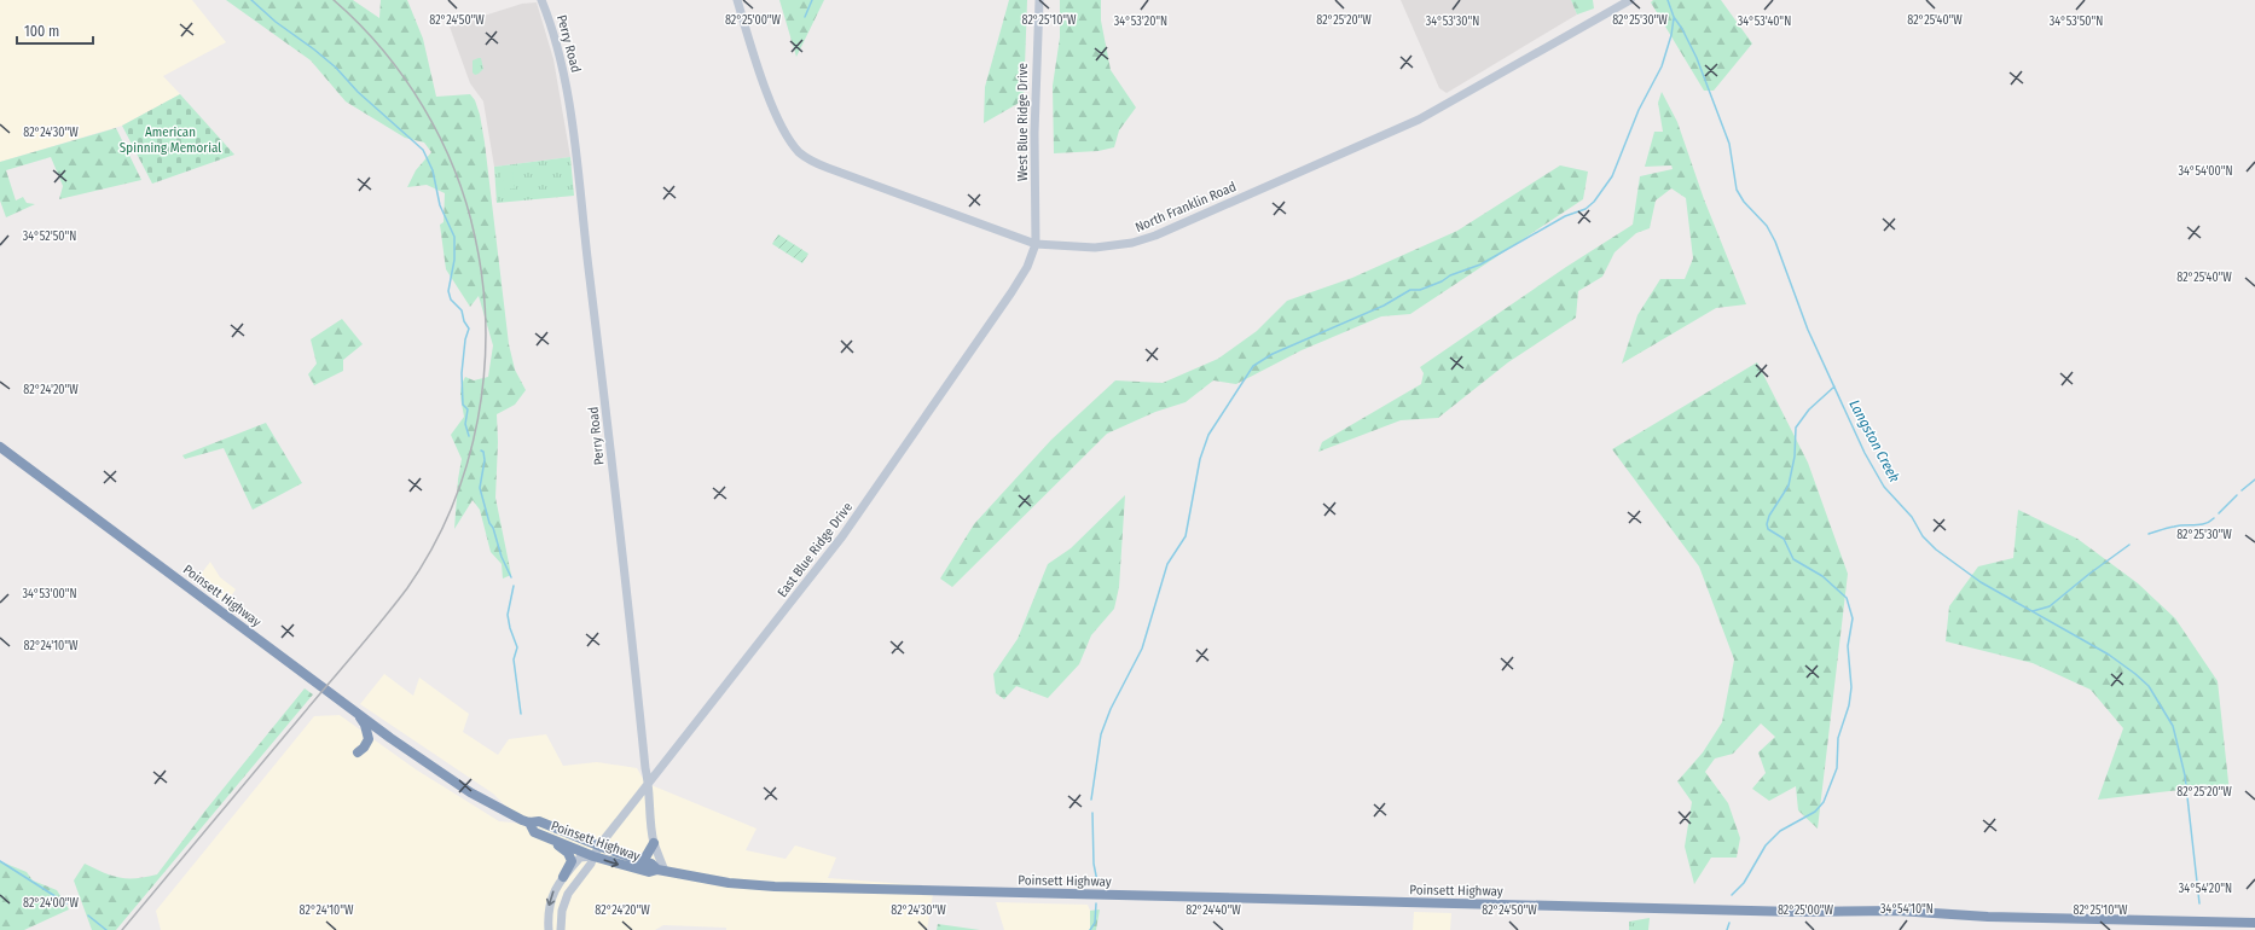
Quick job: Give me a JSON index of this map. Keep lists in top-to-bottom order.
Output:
{
  "streets": {
    "highway": ["Poinsett Highway"],
    "main road": [
      "Perry Road",
      "West Blue Ridge Drive",
      "North Franklin Road",
      "East Blue Ridge Drive"
    ]
  },
  "crossings": [
    ["Perry Road", "East Blue Ridge Drive"],
    ["Perry Road", "Poinsett Highway"],
    ["West Blue Ridge Drive", "North Franklin Road"],
    ["West Blue Ridge Drive", "East Blue Ridge Drive"],
    ["North Franklin Road", "East Blue Ridge Drive"],
    ["East Blue Ridge Drive", "Poinsett Highway"]
  ],
  "water": ["Langston Creek"],
  "parks": ["American Spinning Memorial"],
  "scale_bar": "100 m",
  "coordinates": [
    "82°25'40\"W",
    "82°24'50\"W",
    "82°25'00\"W",
    "82°25'10\"W",
    "82°25'20\"W",
    "82°25'30\"W",
    "34°53'20\"N",
    "34°53'30\"N",
    "34°53'40\"N",
    "34°53'50\"N",
    "82°24'30\"W",
    "34°54'00\"N",
    "34°52'50\"N",
    "82°24'20\"W",
    "34°53'00\"N",
    "82°24'10\"W",
    "34°54'20\"N",
    "82°24'00\"W",
    "34°54'10\"N",
    "82°24'40\"W"
  ]
}
